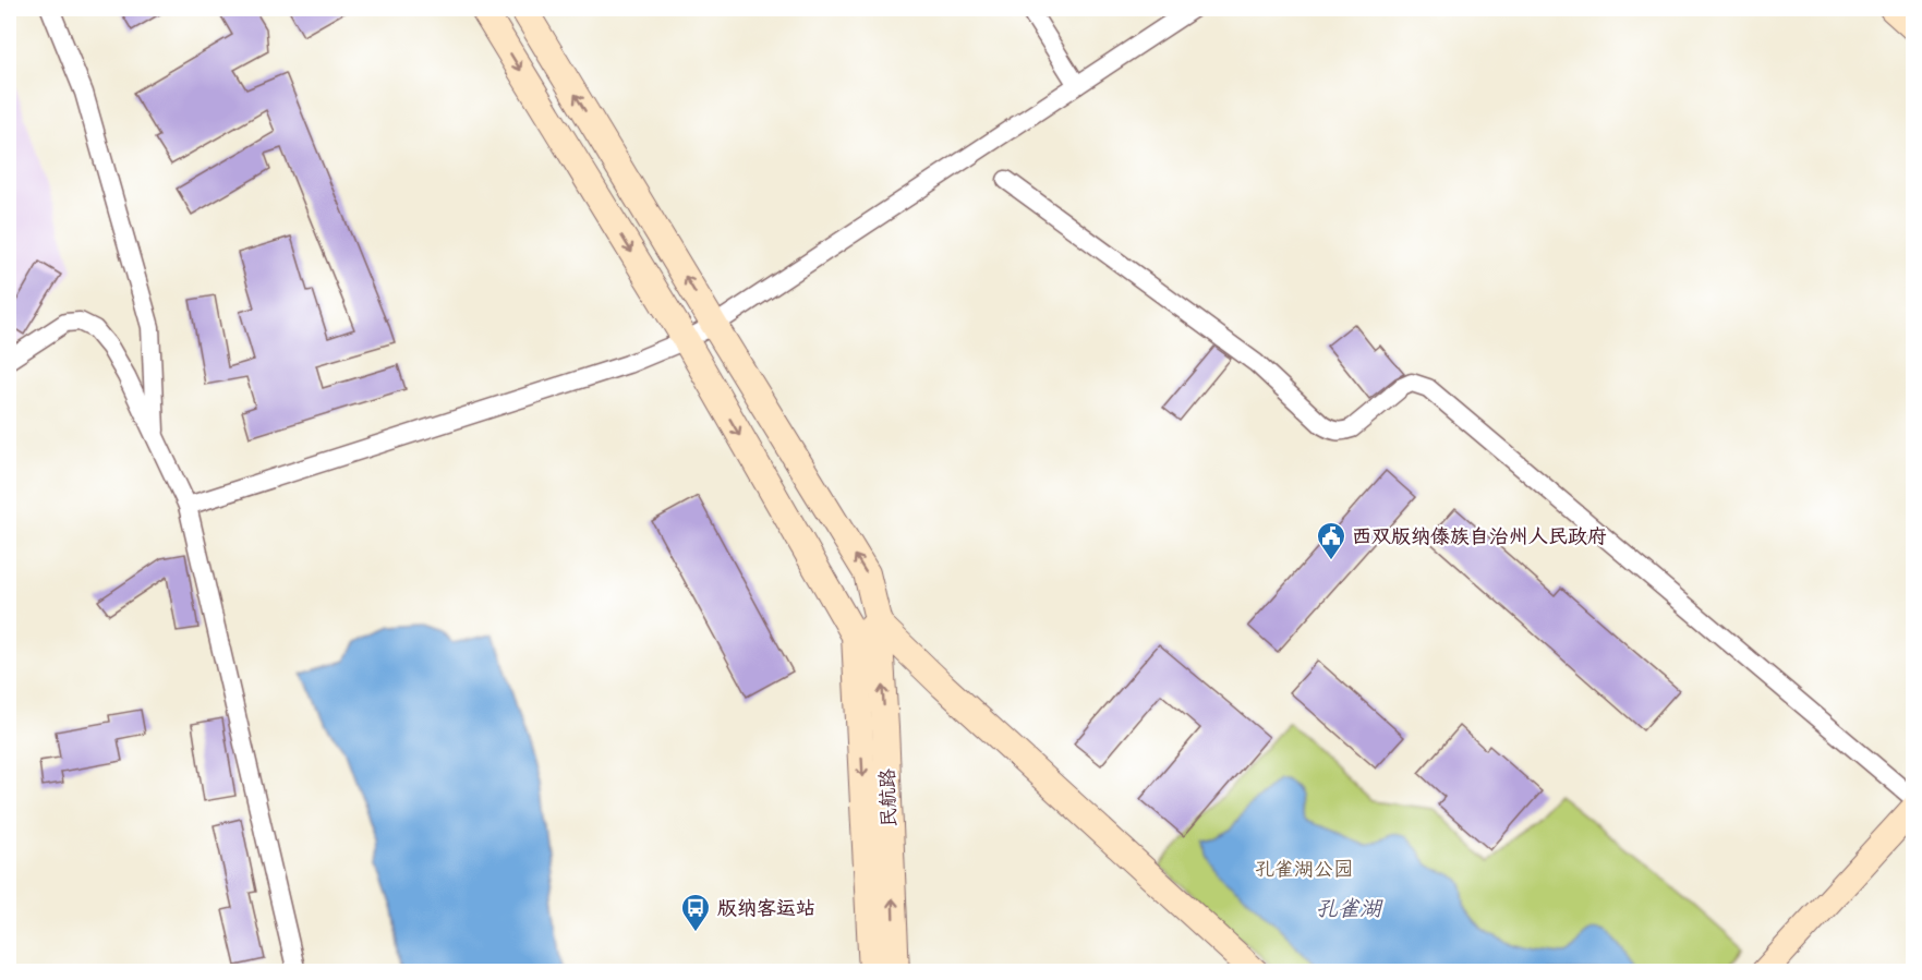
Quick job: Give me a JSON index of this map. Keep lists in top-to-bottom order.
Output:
{
  "streets": {
    "main road": ["民航路"]
  },
  "water": ["孔雀湖"],
  "parks": ["孔雀湖公园"],
  "places": {
    "public building": ["西双版纳傣族自治州人民政府"],
    "bus stop": ["版纳客运站"]
  }
}
